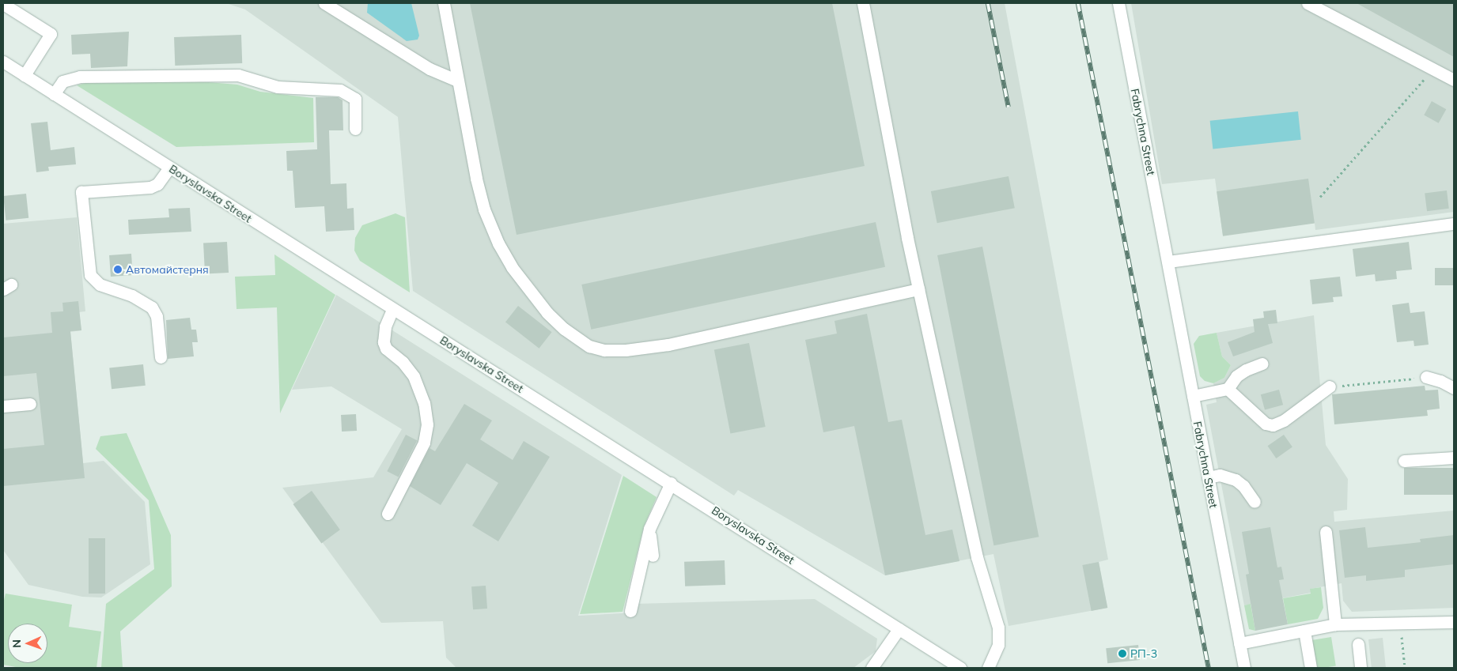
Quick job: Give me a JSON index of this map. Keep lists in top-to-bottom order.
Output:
{
  "streets": {
    "street": ["Fabrychna Street", "Boryslavska Street"]
  },
  "places": ["Автомайстерня", "РП-3"],
  "north": "left"
}
